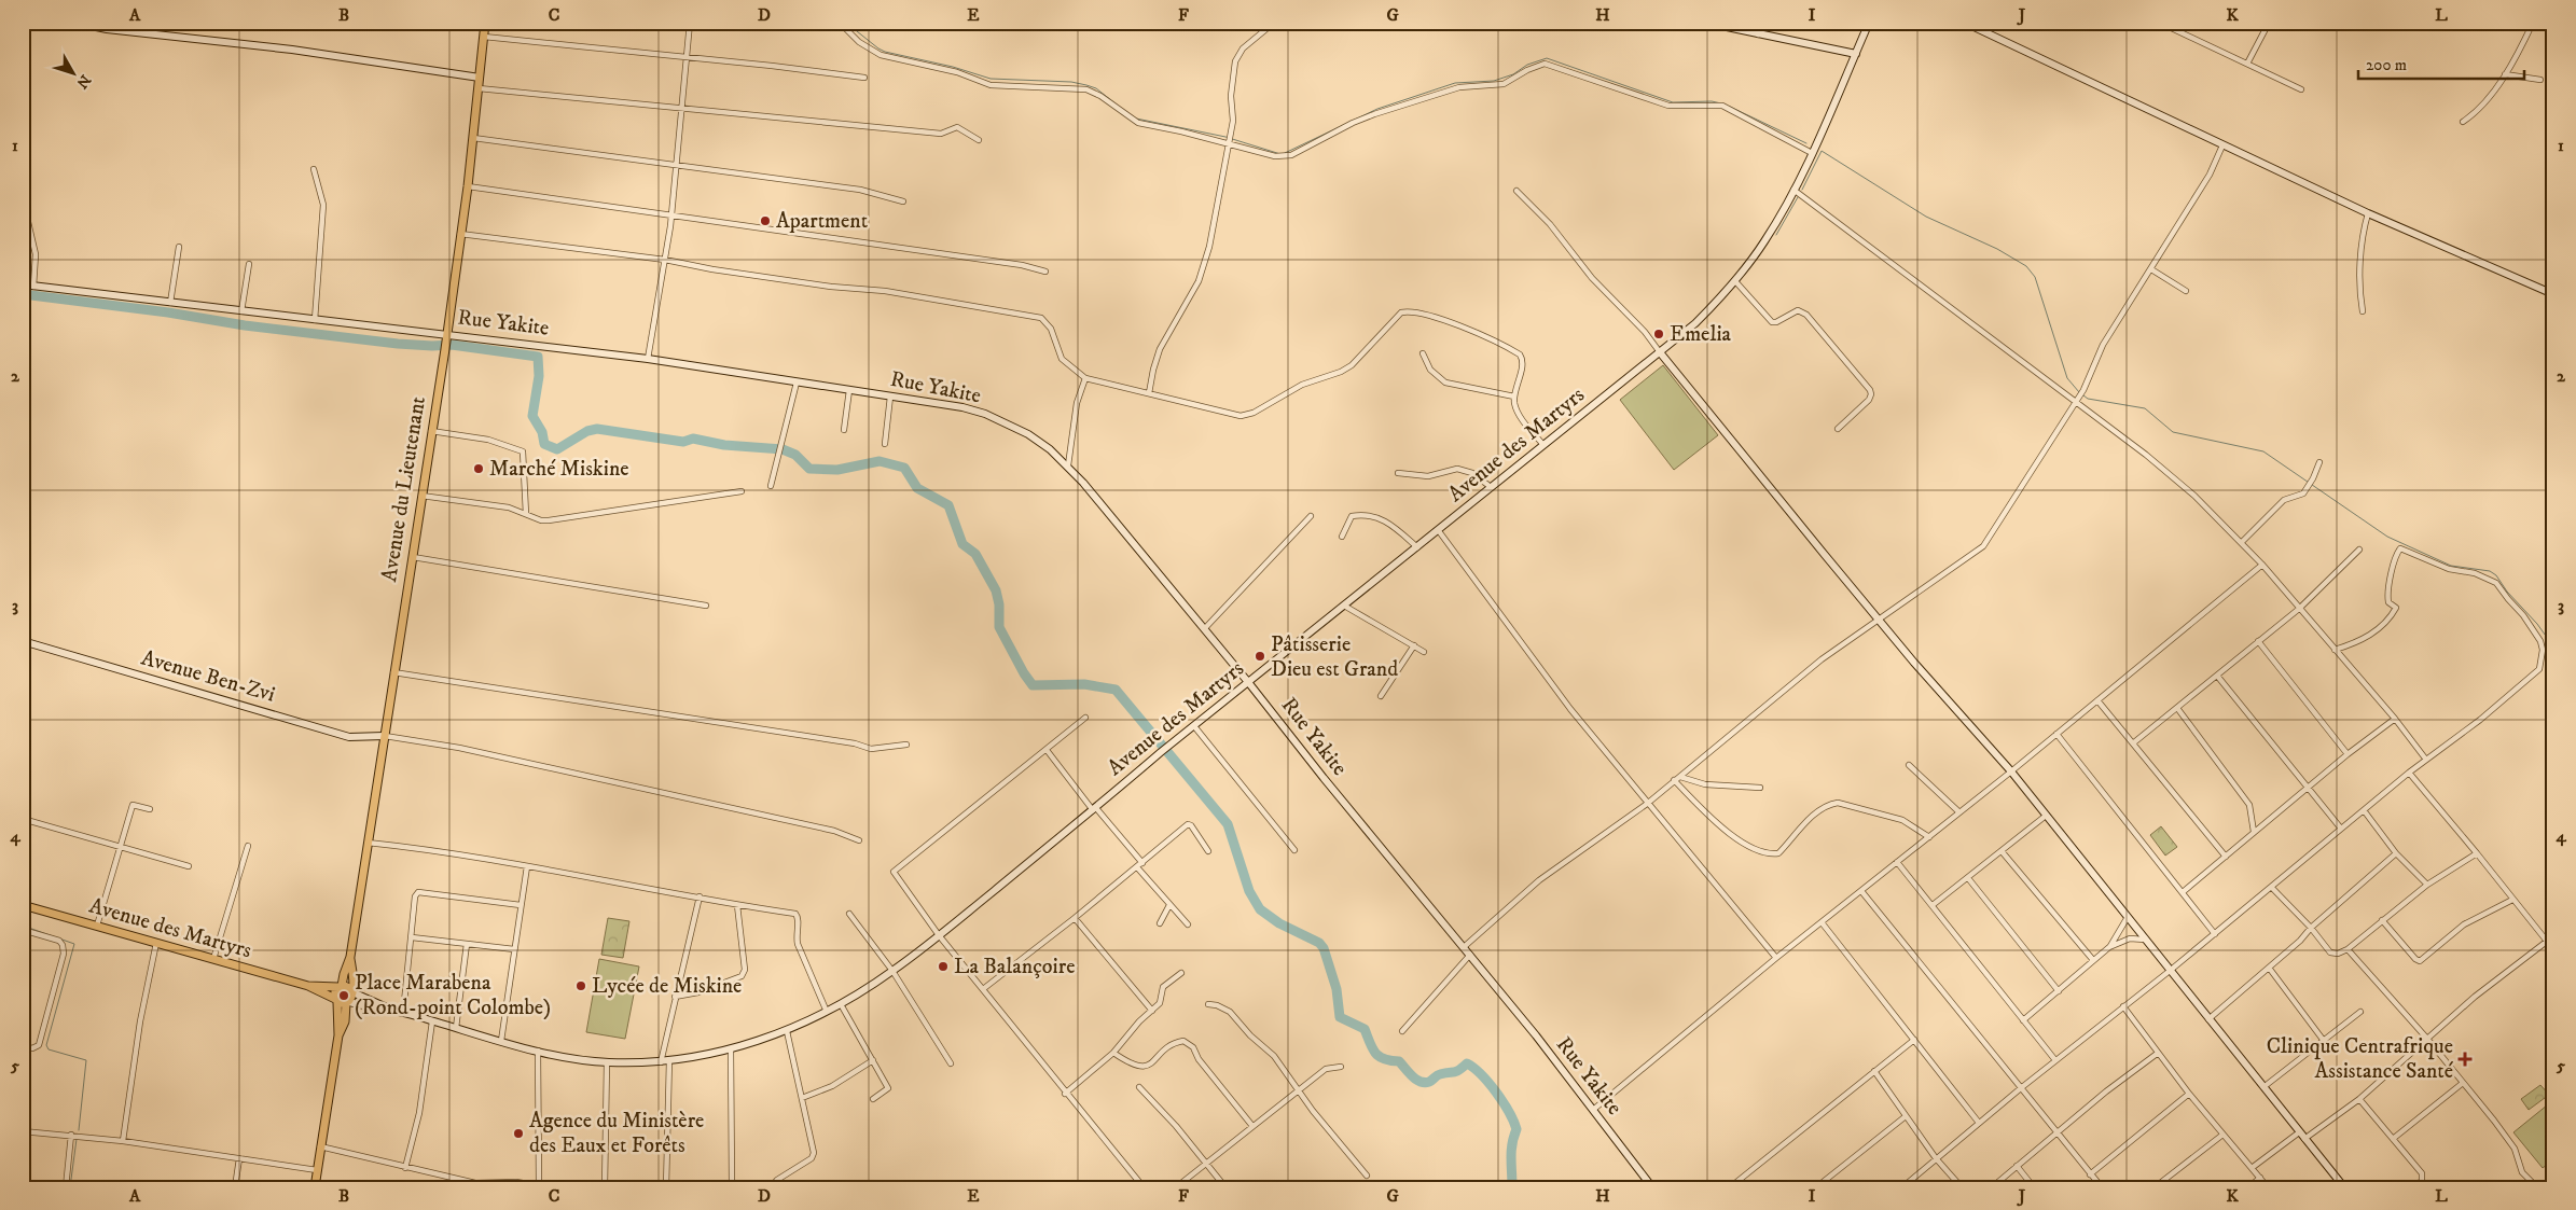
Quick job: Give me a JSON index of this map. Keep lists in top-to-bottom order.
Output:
{
  "streets": {
    "main road": [
      "Rue Yakite",
      "Avenue des Martyrs",
      "Avenue du Lieutenant",
      "Avenue Ben-Zvi"
    ]
  },
  "crossings": [
    ["Rue Yakite", "Avenue des Martyrs"],
    ["Rue Yakite", "Avenue du Lieutenant"],
    ["Avenue des Martyrs", "Avenue du Lieutenant"],
    ["Avenue du Lieutenant", "Avenue Ben-Zvi"]
  ],
  "places": {
    "other": [
      "Apartment",
      "Emelia",
      "Marché Miskine",
      "Pâtisserie Dieu est Grand",
      "La Balançoire",
      "Lycée de Miskine",
      "Place Marabena (Rond-point Colombe)",
      "Agence du Ministère des Eaux et Forêts"
    ],
    "health": ["Clinique Centrafrique Assistance Santé"]
  },
  "scale_bar": "200 m",
  "north": "bottom right",
  "grid": {
    "columns": [
      "A",
      "B",
      "C",
      "D",
      "E",
      "F",
      "G",
      "H",
      "I",
      "J",
      "K",
      "L"
    ],
    "rows": [
      "1",
      "2",
      "3",
      "4",
      "5"
    ]
  }
}
